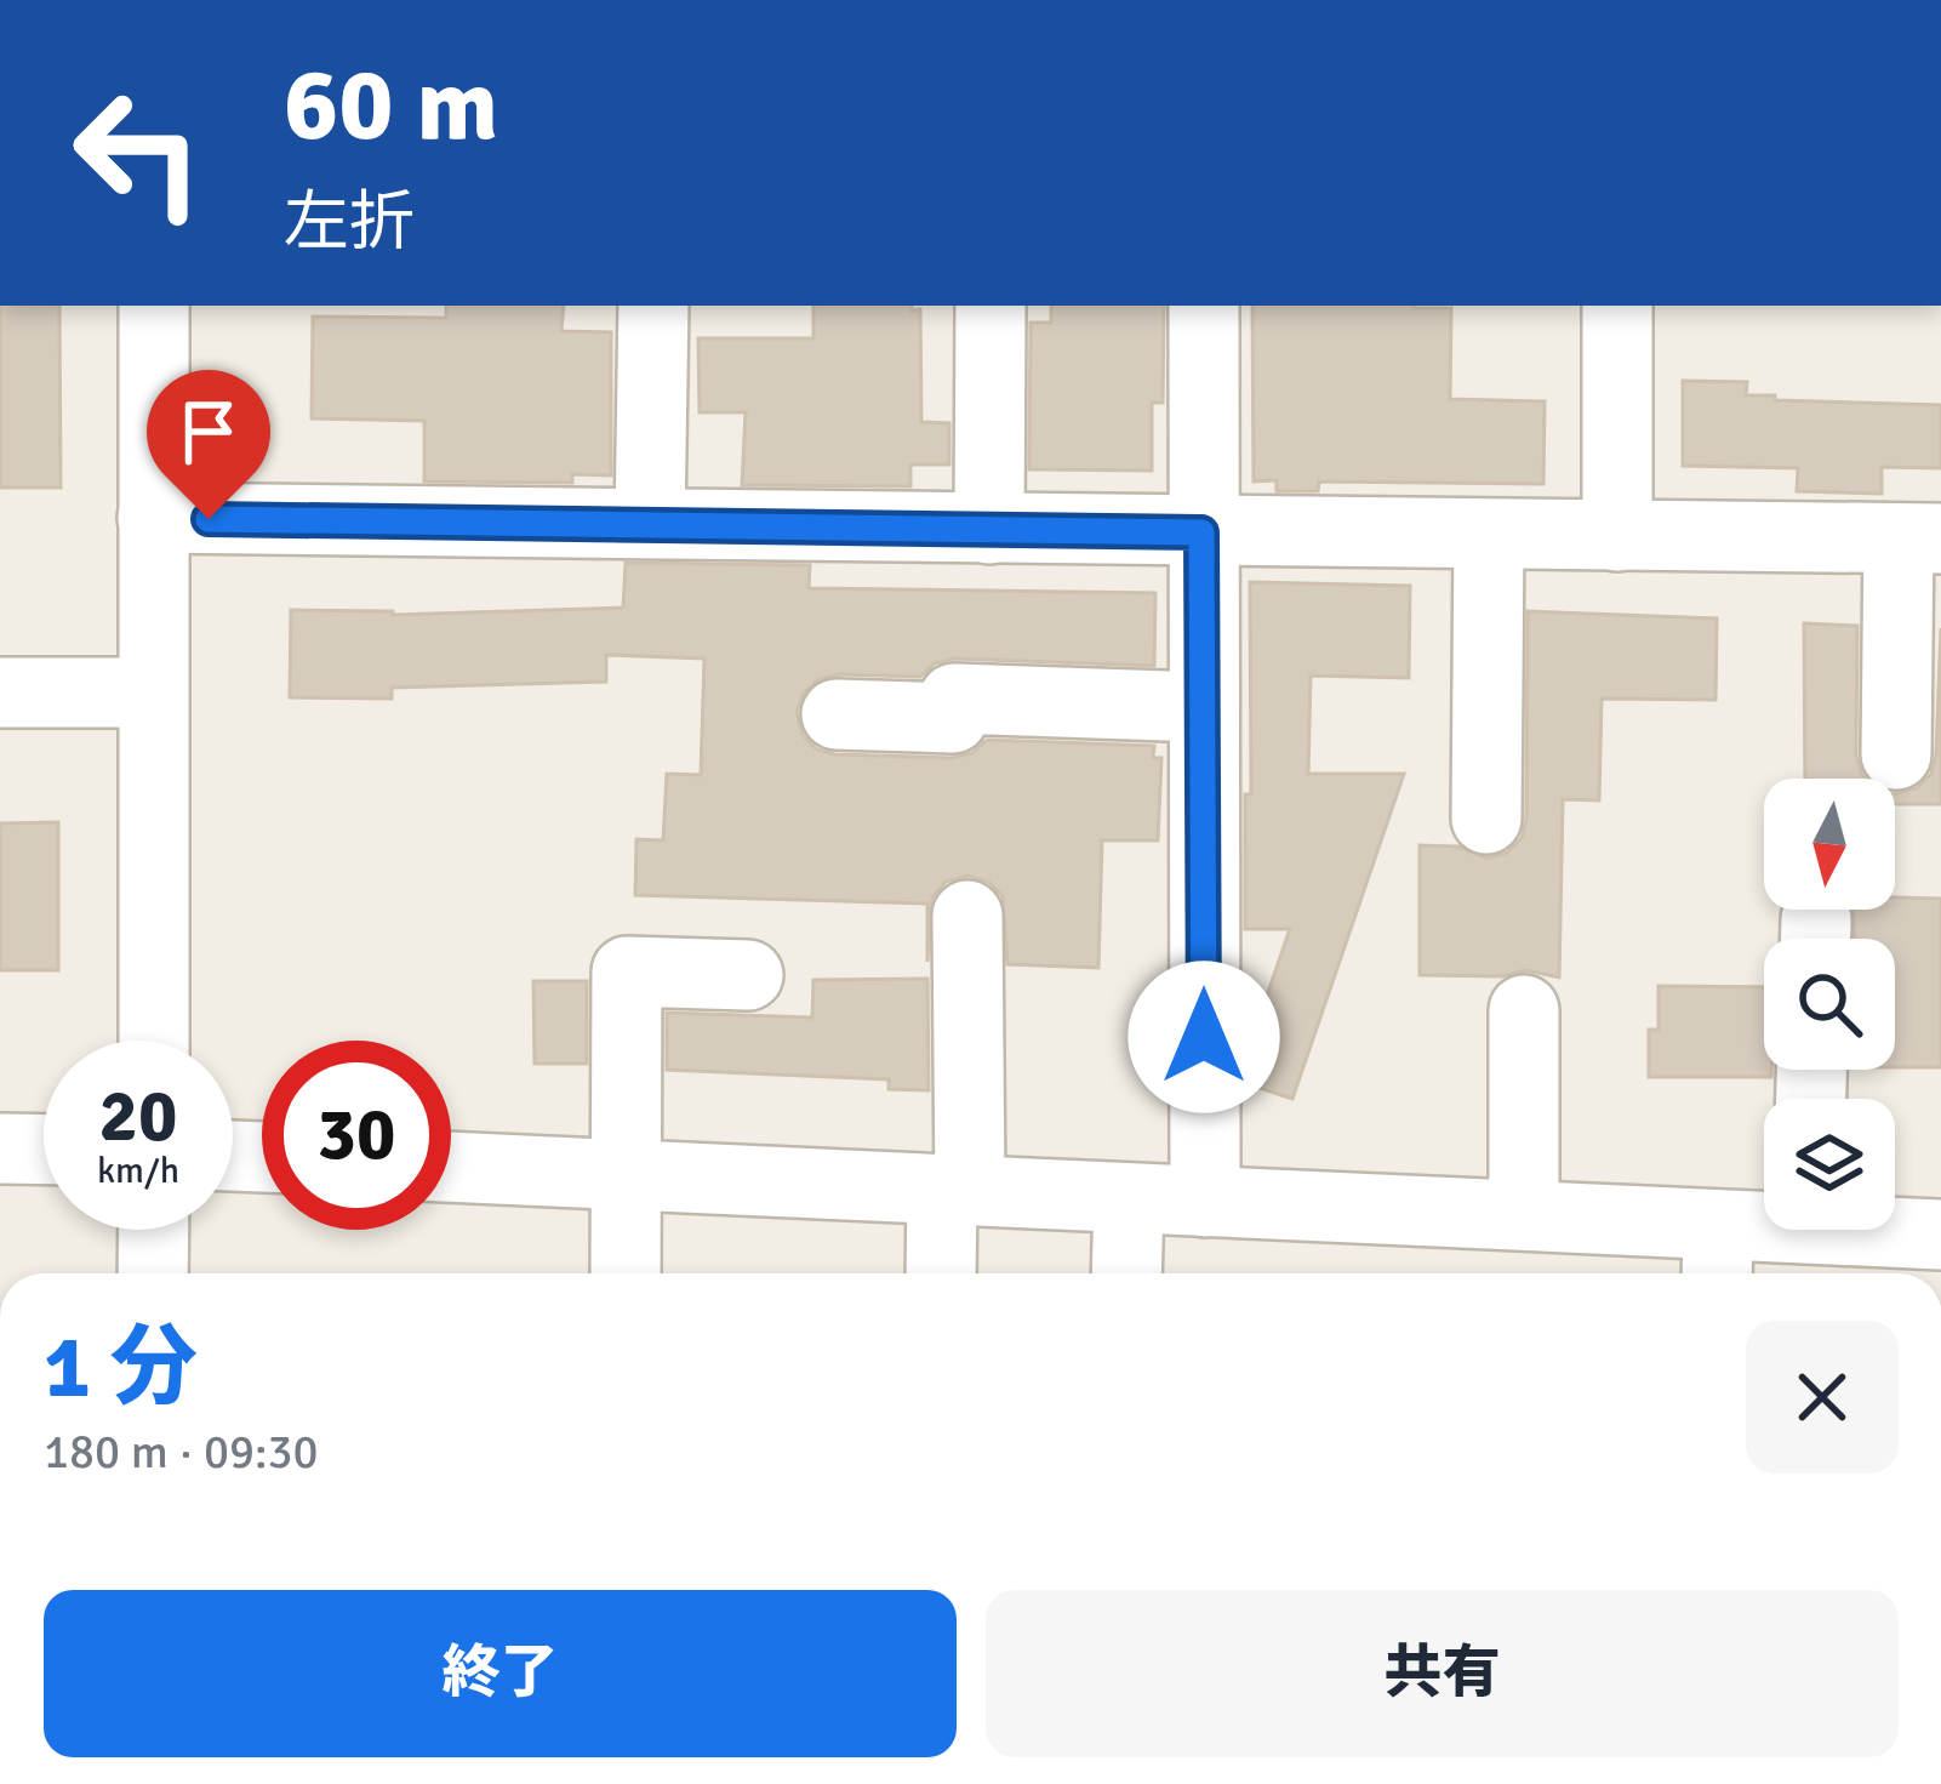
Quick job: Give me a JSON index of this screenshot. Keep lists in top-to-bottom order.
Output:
{
  "north": "bottom",
  "page": {
    "turn": ["60 m", "左折"],
    "speed": "20 km/h",
    "limit": "30",
    "heading": ["1 分", "180 m · 09:30"],
    "buttons": ["終了", "共有"]
  }
}
